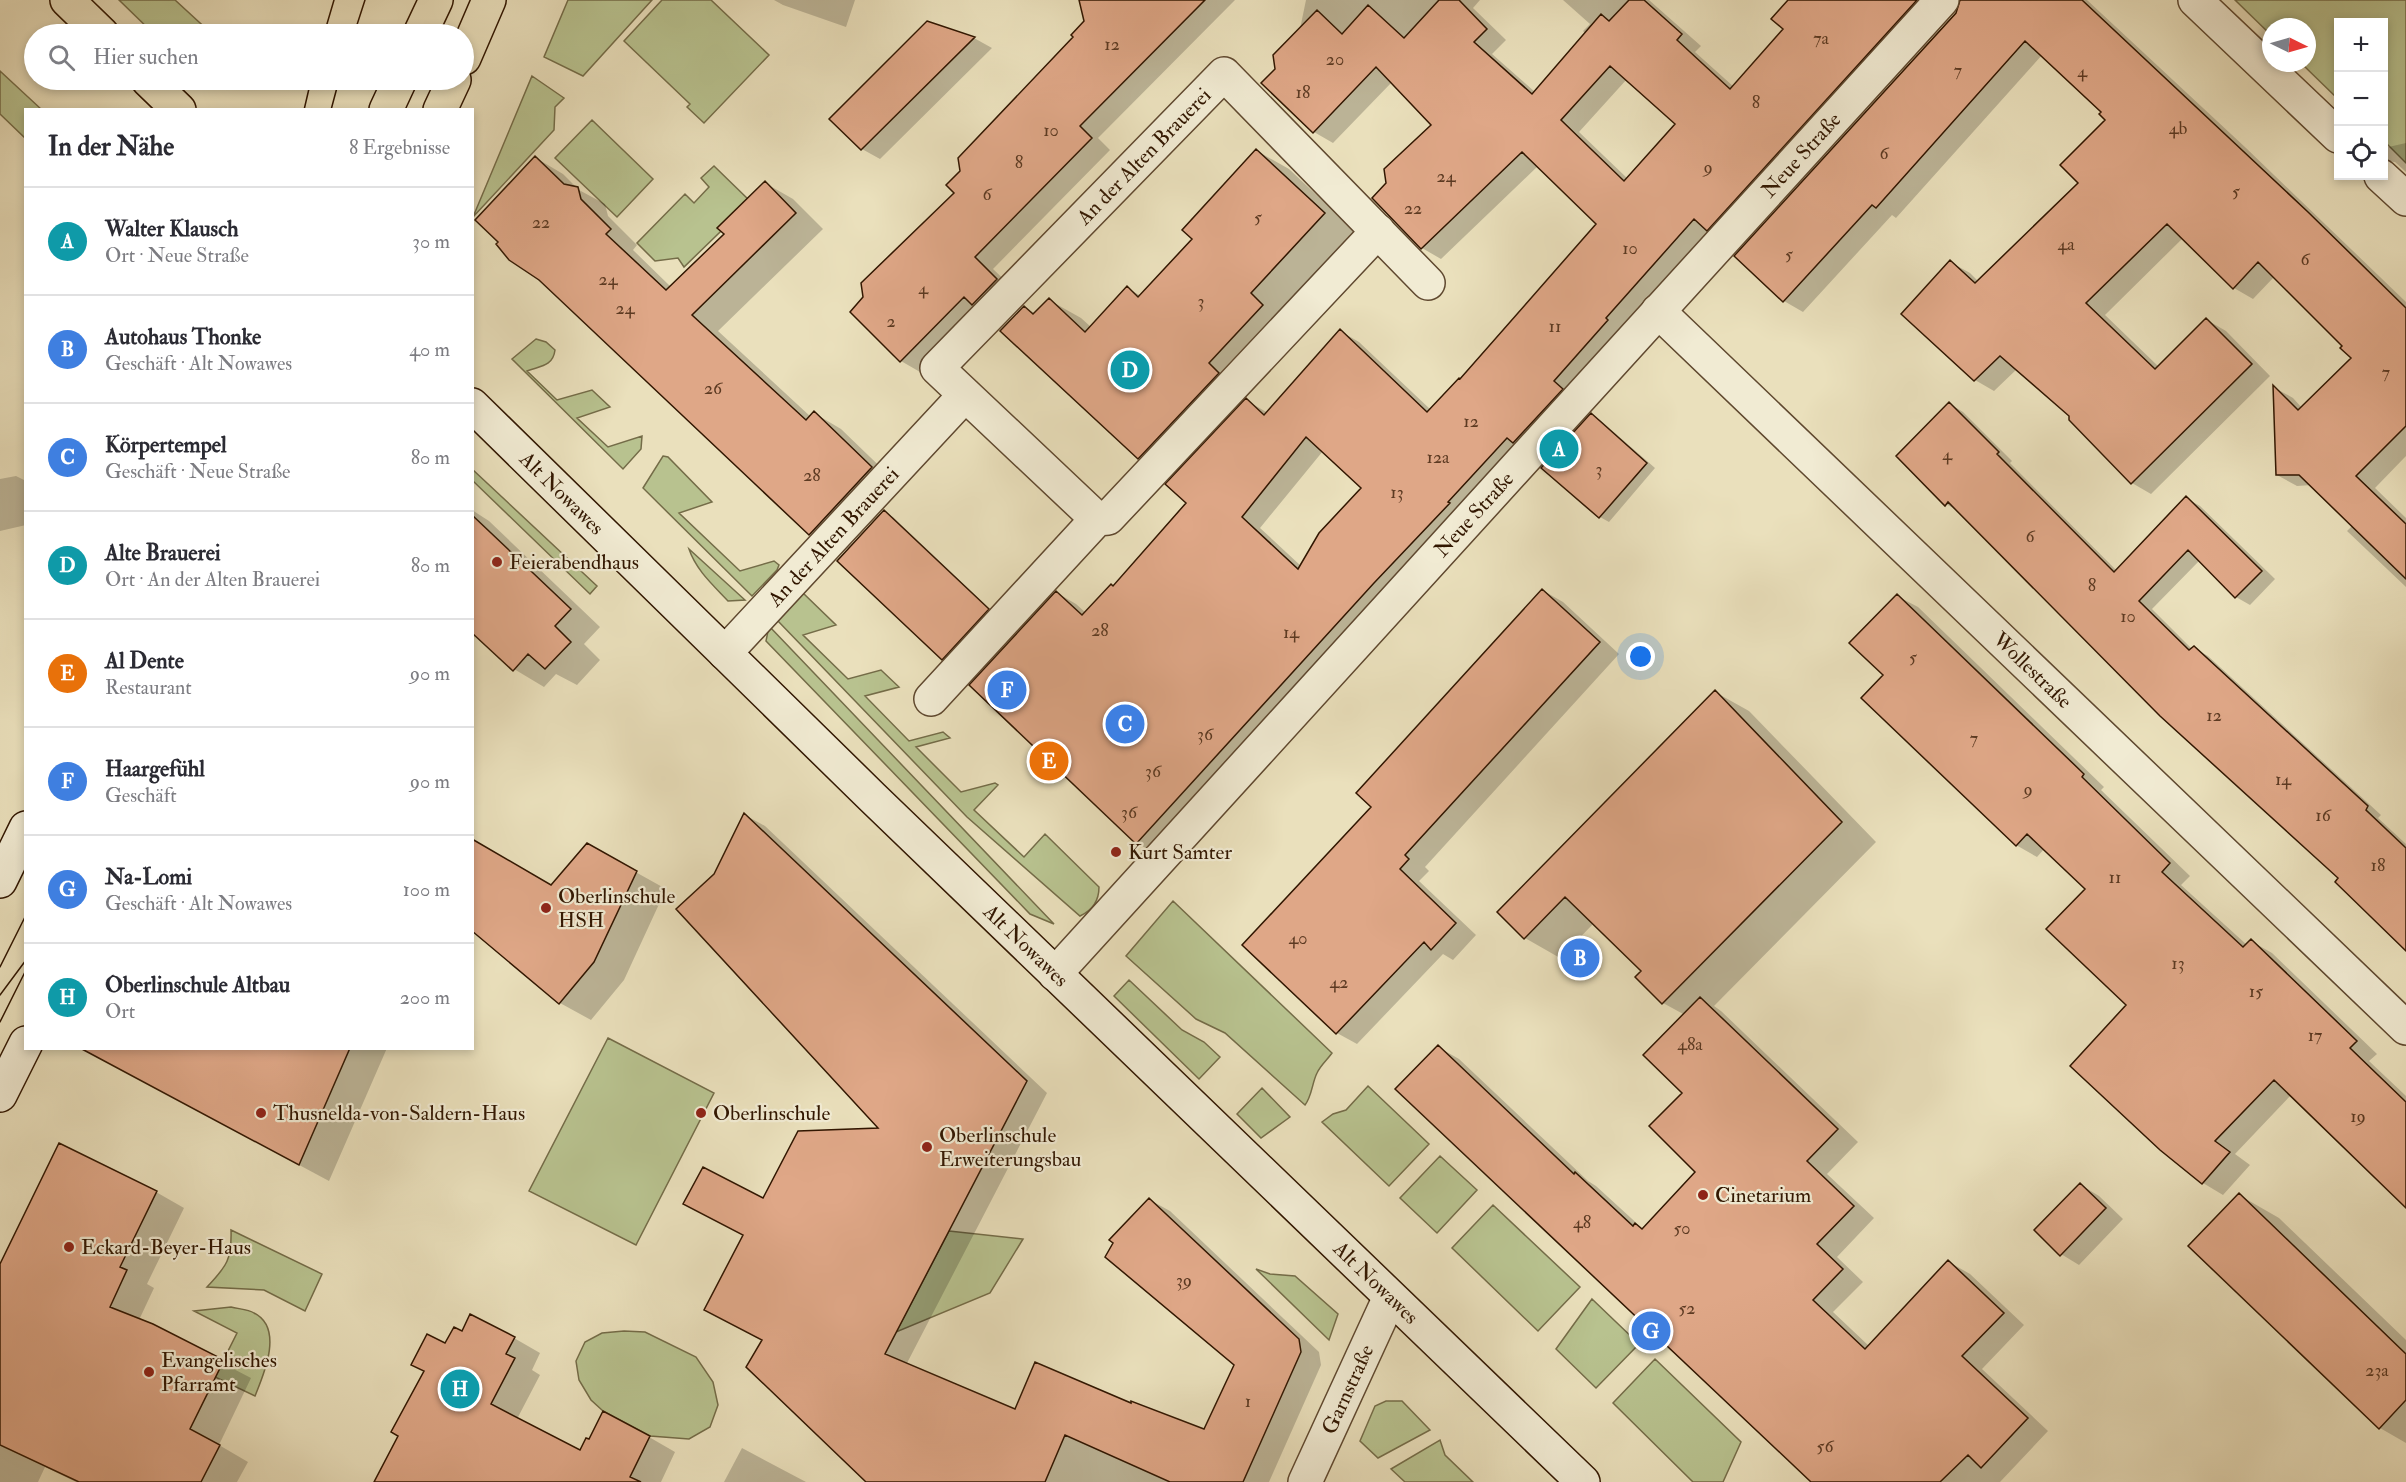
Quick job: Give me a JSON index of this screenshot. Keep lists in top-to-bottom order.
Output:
{
  "streets": {
    "street": [
      "Neue Straße",
      "An der Alten Brauerei",
      "Alt Nowawes",
      "Wollestraße",
      "Garnstraße"
    ]
  },
  "crossings": [
    ["Neue Straße", "Alt Nowawes"],
    ["Neue Straße", "Wollestraße"],
    ["An der Alten Brauerei", "Alt Nowawes"],
    ["Alt Nowawes", "Garnstraße"]
  ],
  "places": [
    "Feierabendhaus",
    "Kurt Samter",
    "Oberlinschule HSH",
    "Thusnelda-von-Saldern-Haus",
    "Oberlinschule",
    "Oberlinschule Erweiterungsbau",
    "Cinetarium",
    "Eckard-Beyer-Haus",
    "Evangelisches Pfarramt"
  ],
  "house_numbers": [
    "7a",
    "12",
    "20",
    "7",
    "4",
    "18",
    "8",
    "4b",
    "10",
    "6",
    "8",
    "9",
    "24",
    "5",
    "6",
    "22",
    "5",
    "22",
    "4a",
    "10",
    "5",
    "6",
    "24",
    "4",
    "3",
    "24",
    "2",
    "11",
    "7",
    "26",
    "12",
    "4",
    "12a",
    "3",
    "28",
    "13",
    "6",
    "8",
    "10",
    "28",
    "14",
    "5",
    "12",
    "36",
    "7",
    "36",
    "14",
    "9",
    "36",
    "16",
    "18",
    "11",
    "40",
    "13",
    "42",
    "15",
    "17",
    "48a",
    "19",
    "48",
    "50",
    "39",
    "52",
    "23a",
    "1",
    "56"
  ],
  "north": "right",
  "page": {
    "map_buttons": ["+", "−"],
    "search": "Hier suchen",
    "heading": ["In der Nähe", "8 Ergebnisse"],
    "list": [
      {
        "mark": "A",
        "name": "Walter Klausch",
        "note": "Ort · Neue Straße",
        "value": "30 m"
      },
      {
        "mark": "B",
        "name": "Autohaus Thonke",
        "note": "Geschäft · Alt Nowawes",
        "value": "40 m"
      },
      {
        "mark": "C",
        "name": "Körpertempel",
        "note": "Geschäft · Neue Straße",
        "value": "80 m"
      },
      {
        "mark": "D",
        "name": "Alte Brauerei",
        "note": "Ort · An der Alten Brauerei",
        "value": "80 m"
      },
      {
        "mark": "E",
        "name": "Al Dente",
        "note": "Restaurant",
        "value": "90 m"
      },
      {
        "mark": "F",
        "name": "Haargefühl",
        "note": "Geschäft",
        "value": "90 m"
      },
      {
        "mark": "G",
        "name": "Na-Lomi",
        "note": "Geschäft · Alt Nowawes",
        "value": "100 m"
      },
      {
        "mark": "H",
        "name": "Oberlinschule Altbau",
        "note": "Ort",
        "value": "200 m"
      }
    ],
    "pins": [
      "D",
      "A",
      "F",
      "C",
      "E",
      "B",
      "G",
      "H"
    ]
  }
}
